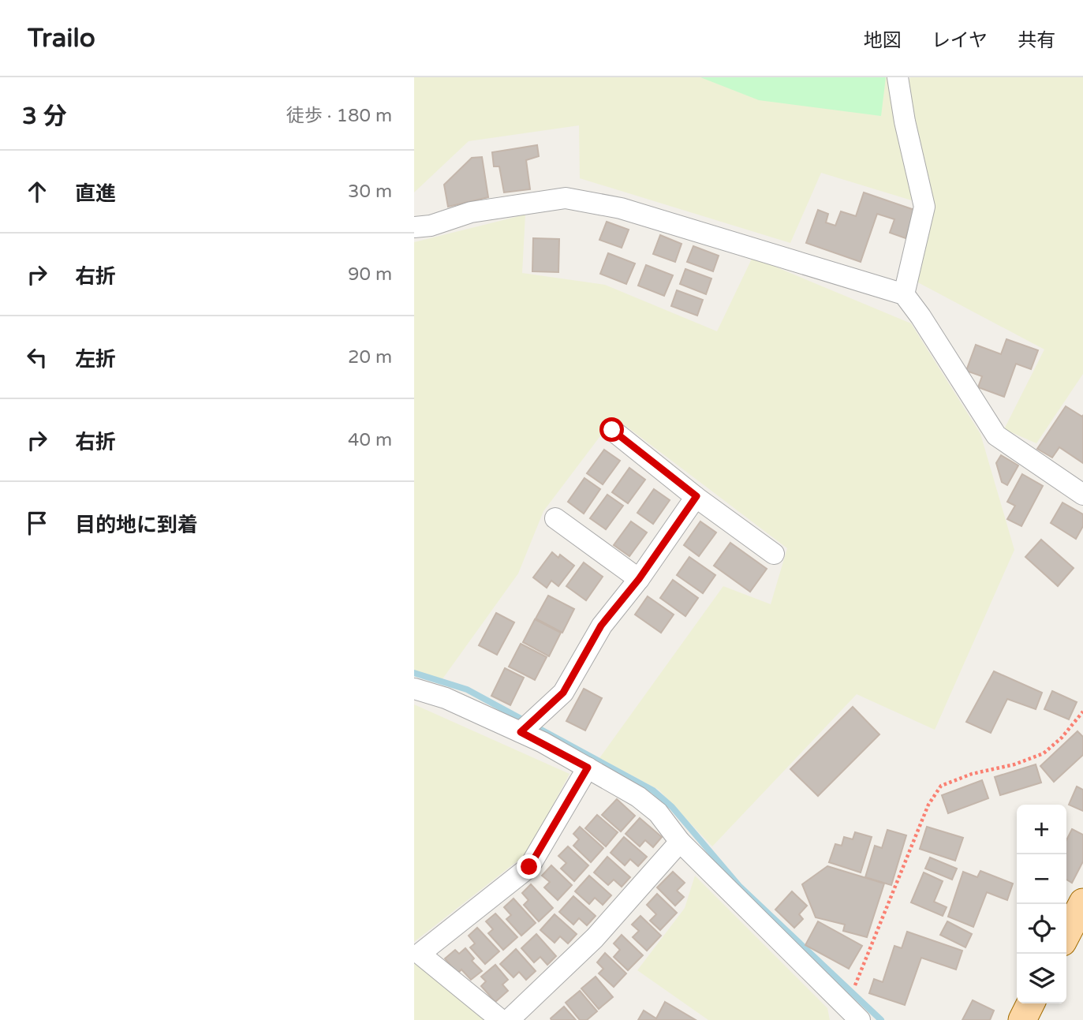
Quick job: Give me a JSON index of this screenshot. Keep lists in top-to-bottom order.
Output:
{
  "page": {
    "header": "Trailo",
    "nav": ["地図", "レイヤ", "共有"],
    "heading": ["3 分", "徒歩 · 180 m"],
    "list": [
      ["直進", "30 m"],
      ["右折", "90 m"],
      ["左折", "20 m"],
      ["右折", "40 m"],
      "目的地に到着"
    ],
    "map_buttons": ["+", "−"]
  }
}
